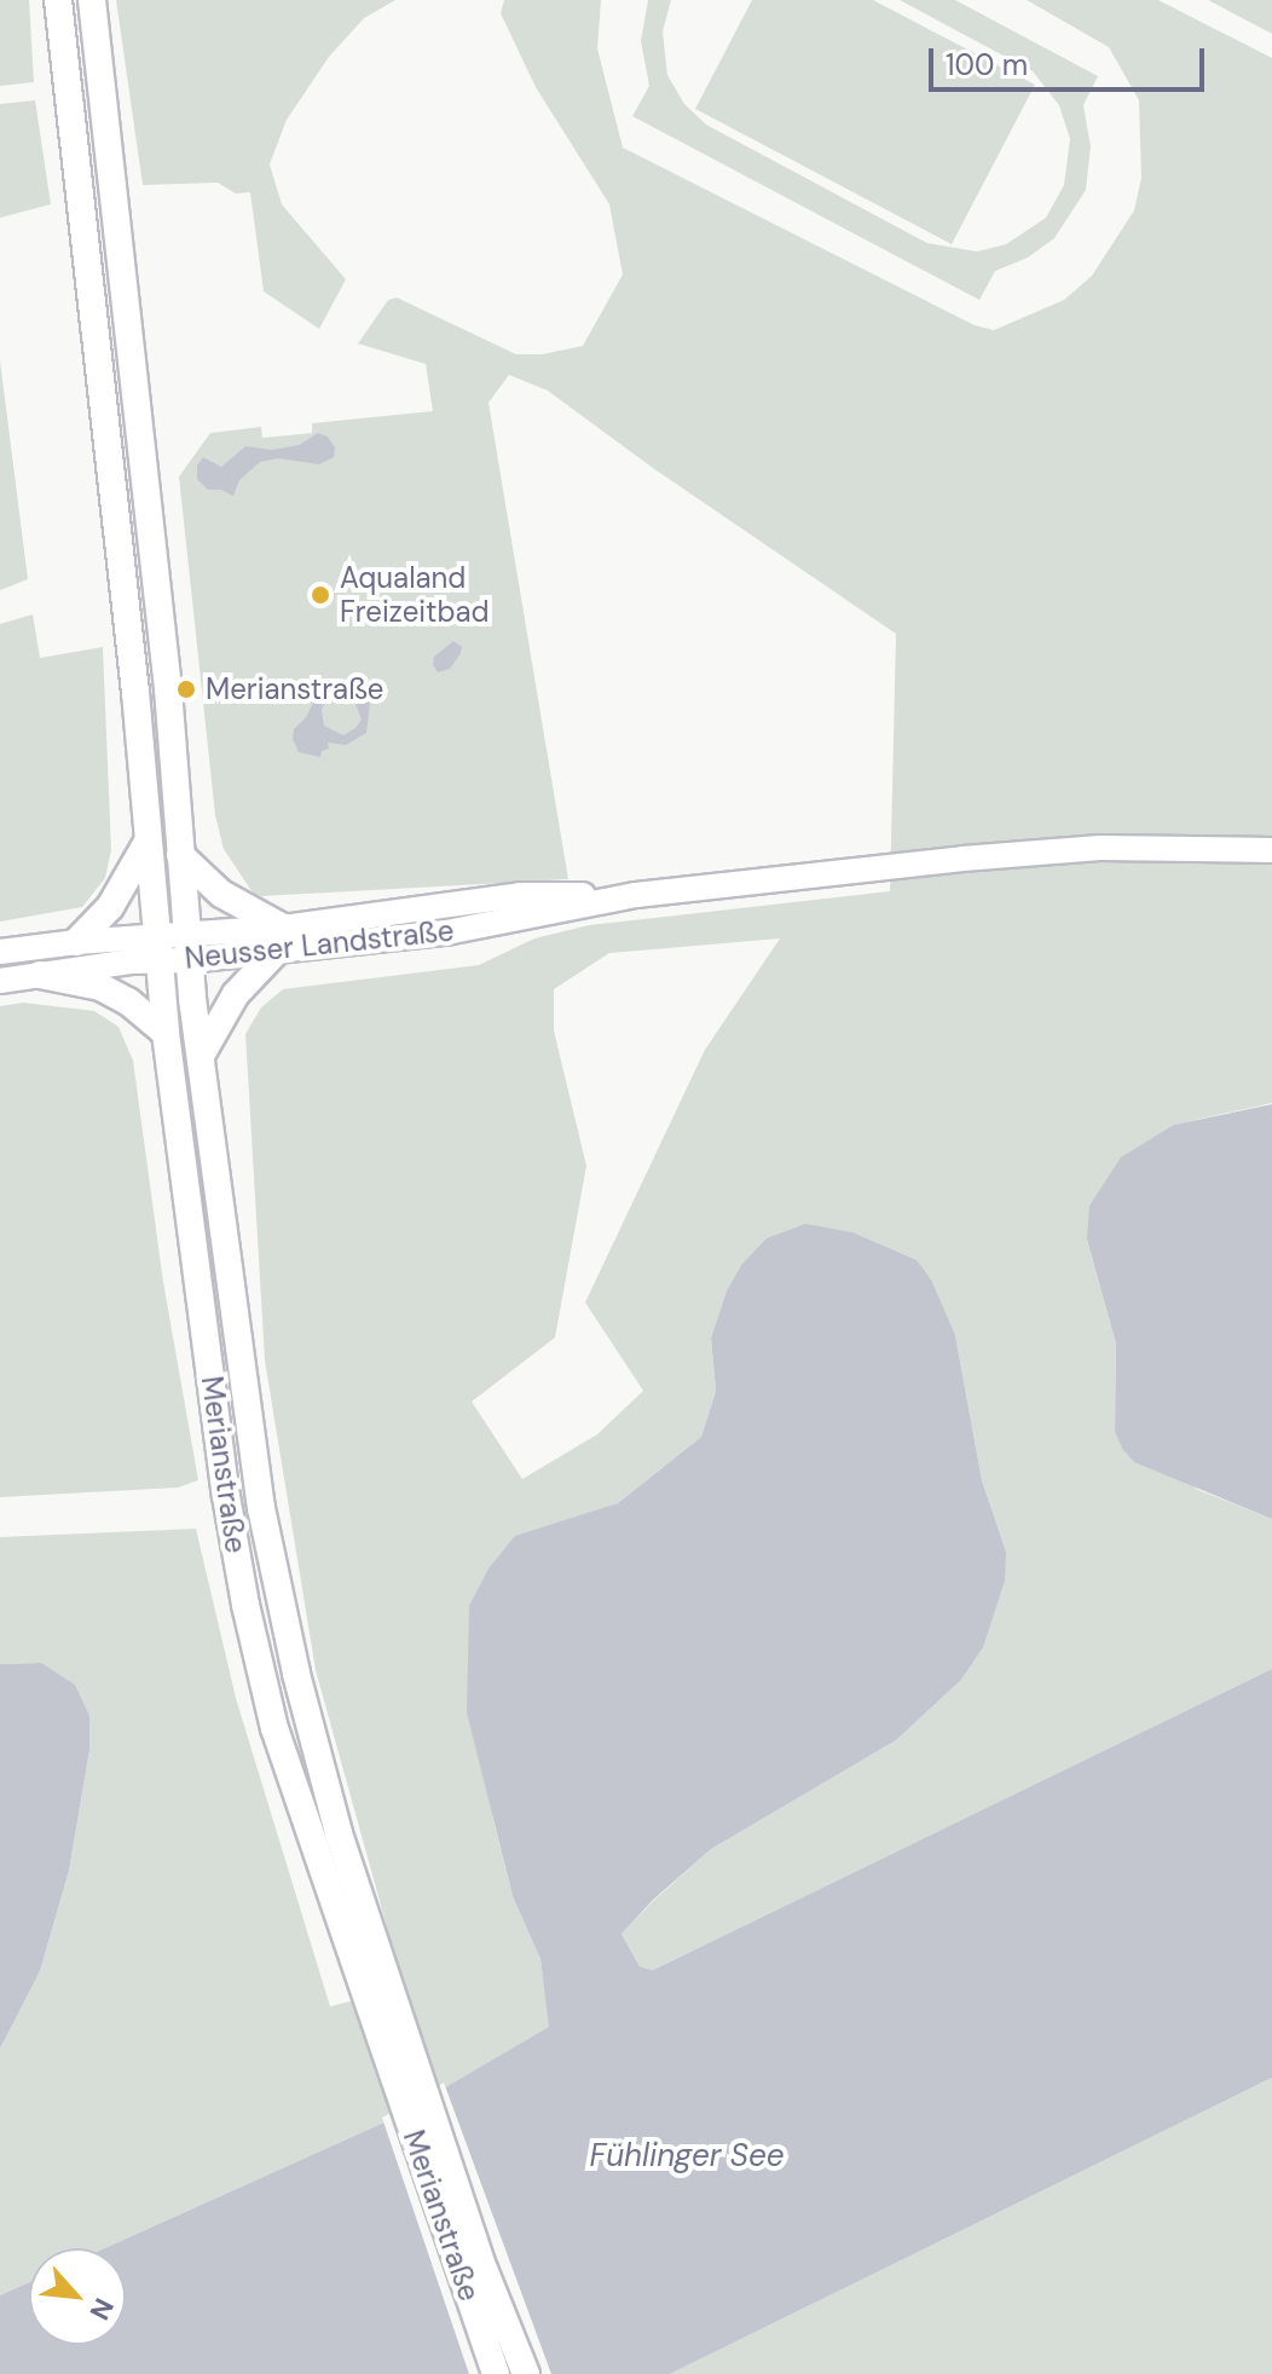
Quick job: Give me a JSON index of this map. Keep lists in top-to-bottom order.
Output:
{
  "streets": {
    "main road": ["Neusser Landstraße", "Merianstraße"]
  },
  "crossings": [
    ["Neusser Landstraße", "Merianstraße"]
  ],
  "water": ["Fühlinger See"],
  "places": ["Aqualand Freizeitbad", "Merianstraße"],
  "scale_bar": "100 m",
  "north": "bottom right"
}
